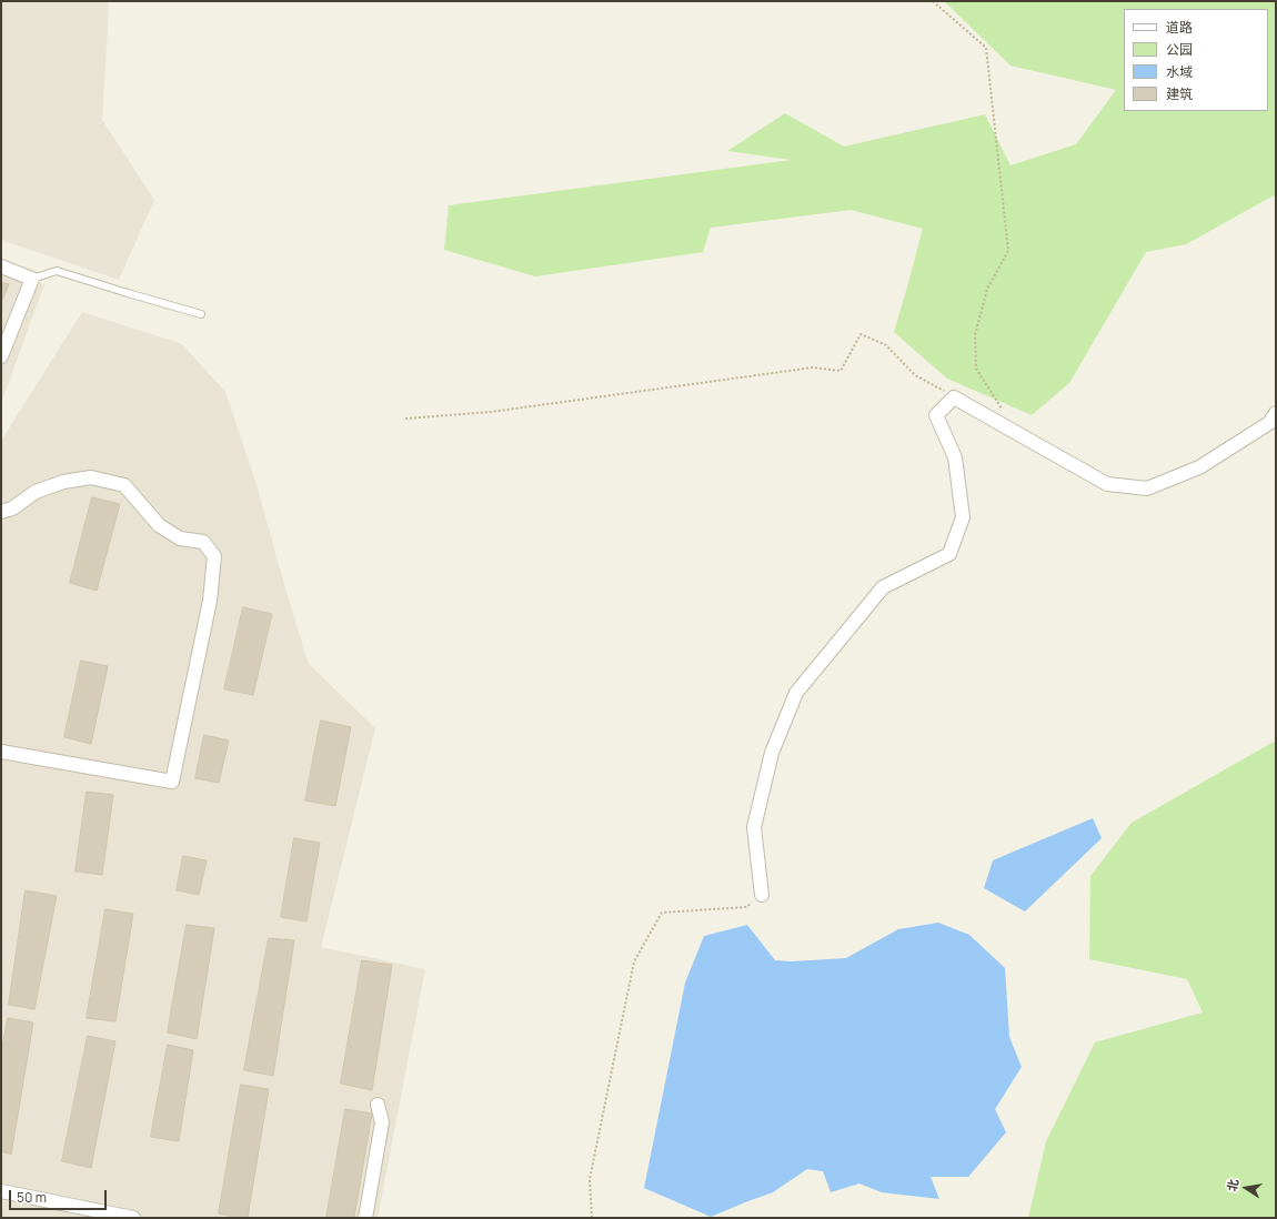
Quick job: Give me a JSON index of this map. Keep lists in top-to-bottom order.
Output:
{
  "legend": [
    "道路",
    "公园",
    "水域",
    "建筑"
  ],
  "scale_bar": "50 m",
  "north": "left"
}
